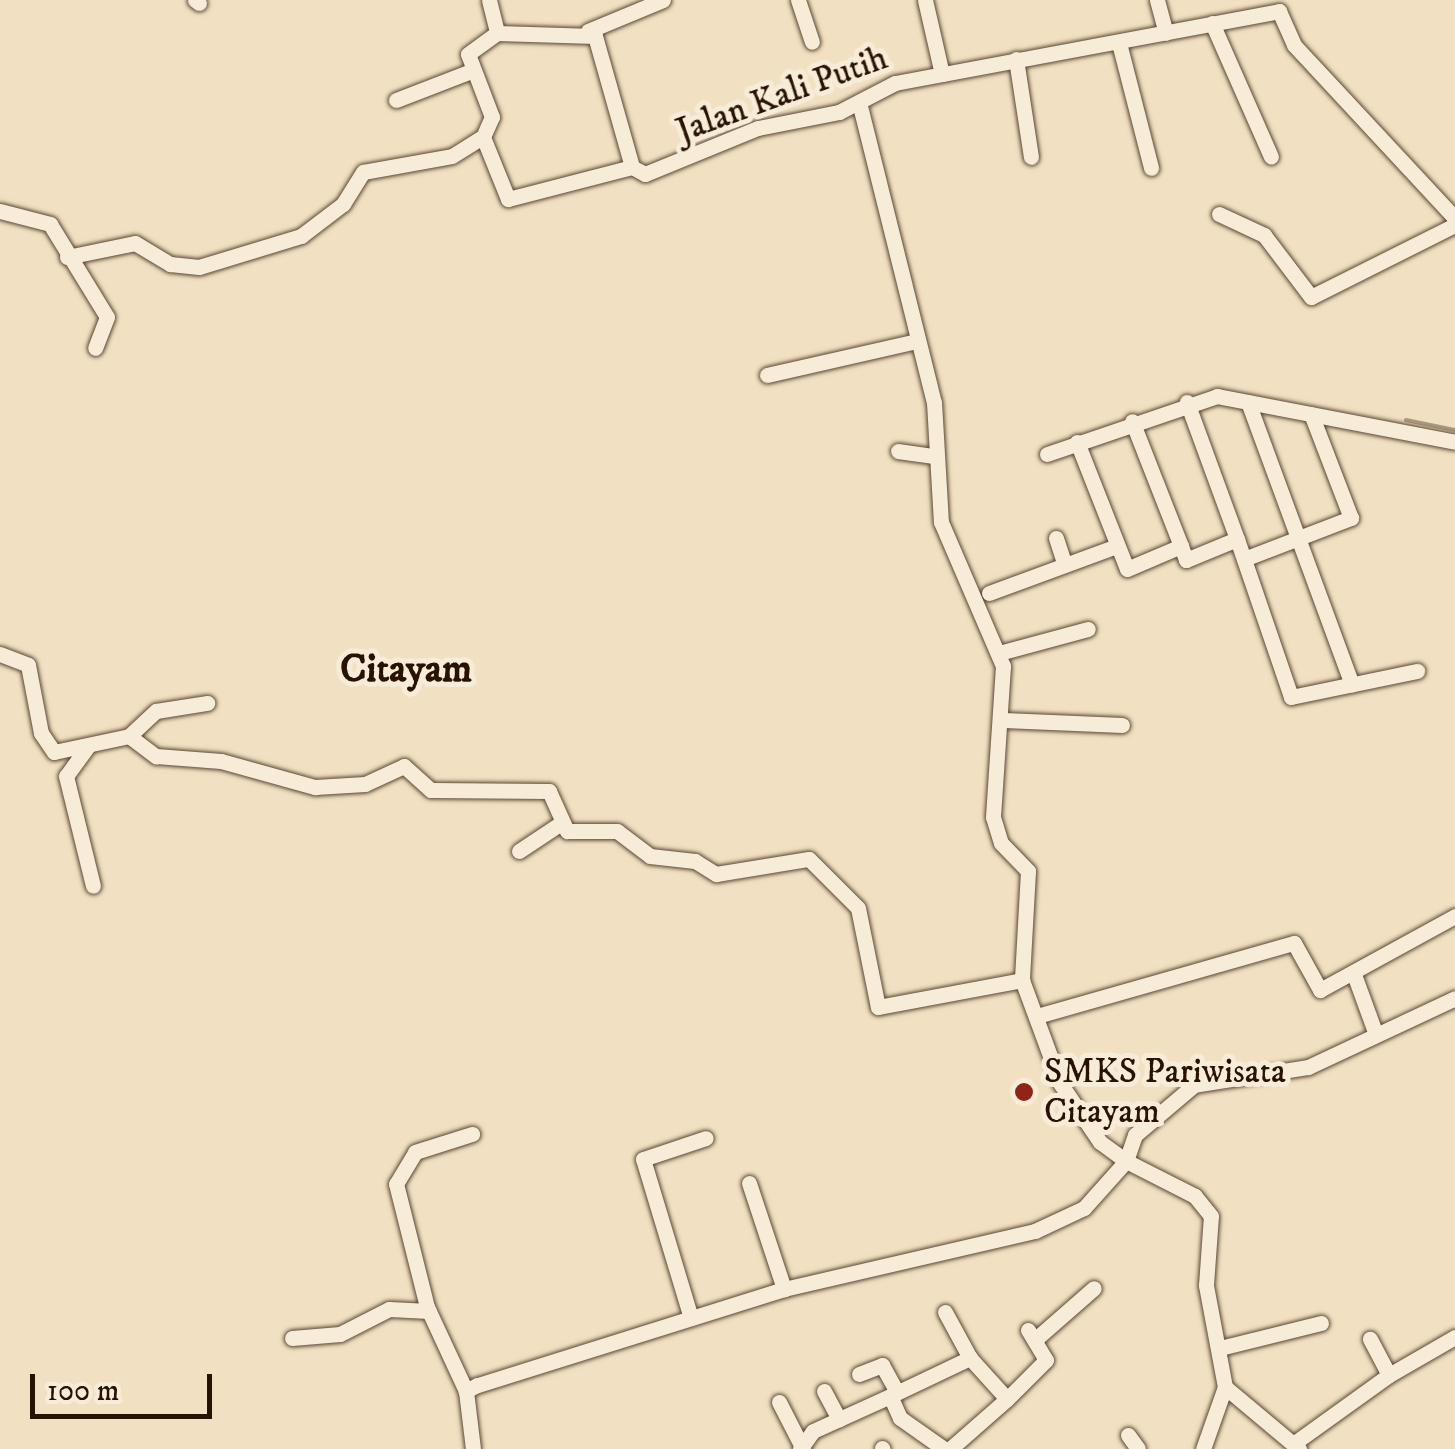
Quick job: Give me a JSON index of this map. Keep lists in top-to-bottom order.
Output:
{
  "streets": {
    "street": ["Jalan Kali Putih"]
  },
  "districts": ["Citayam"],
  "places": ["SMKS Pariwisata Citayam"],
  "scale_bar": "100 m"
}
